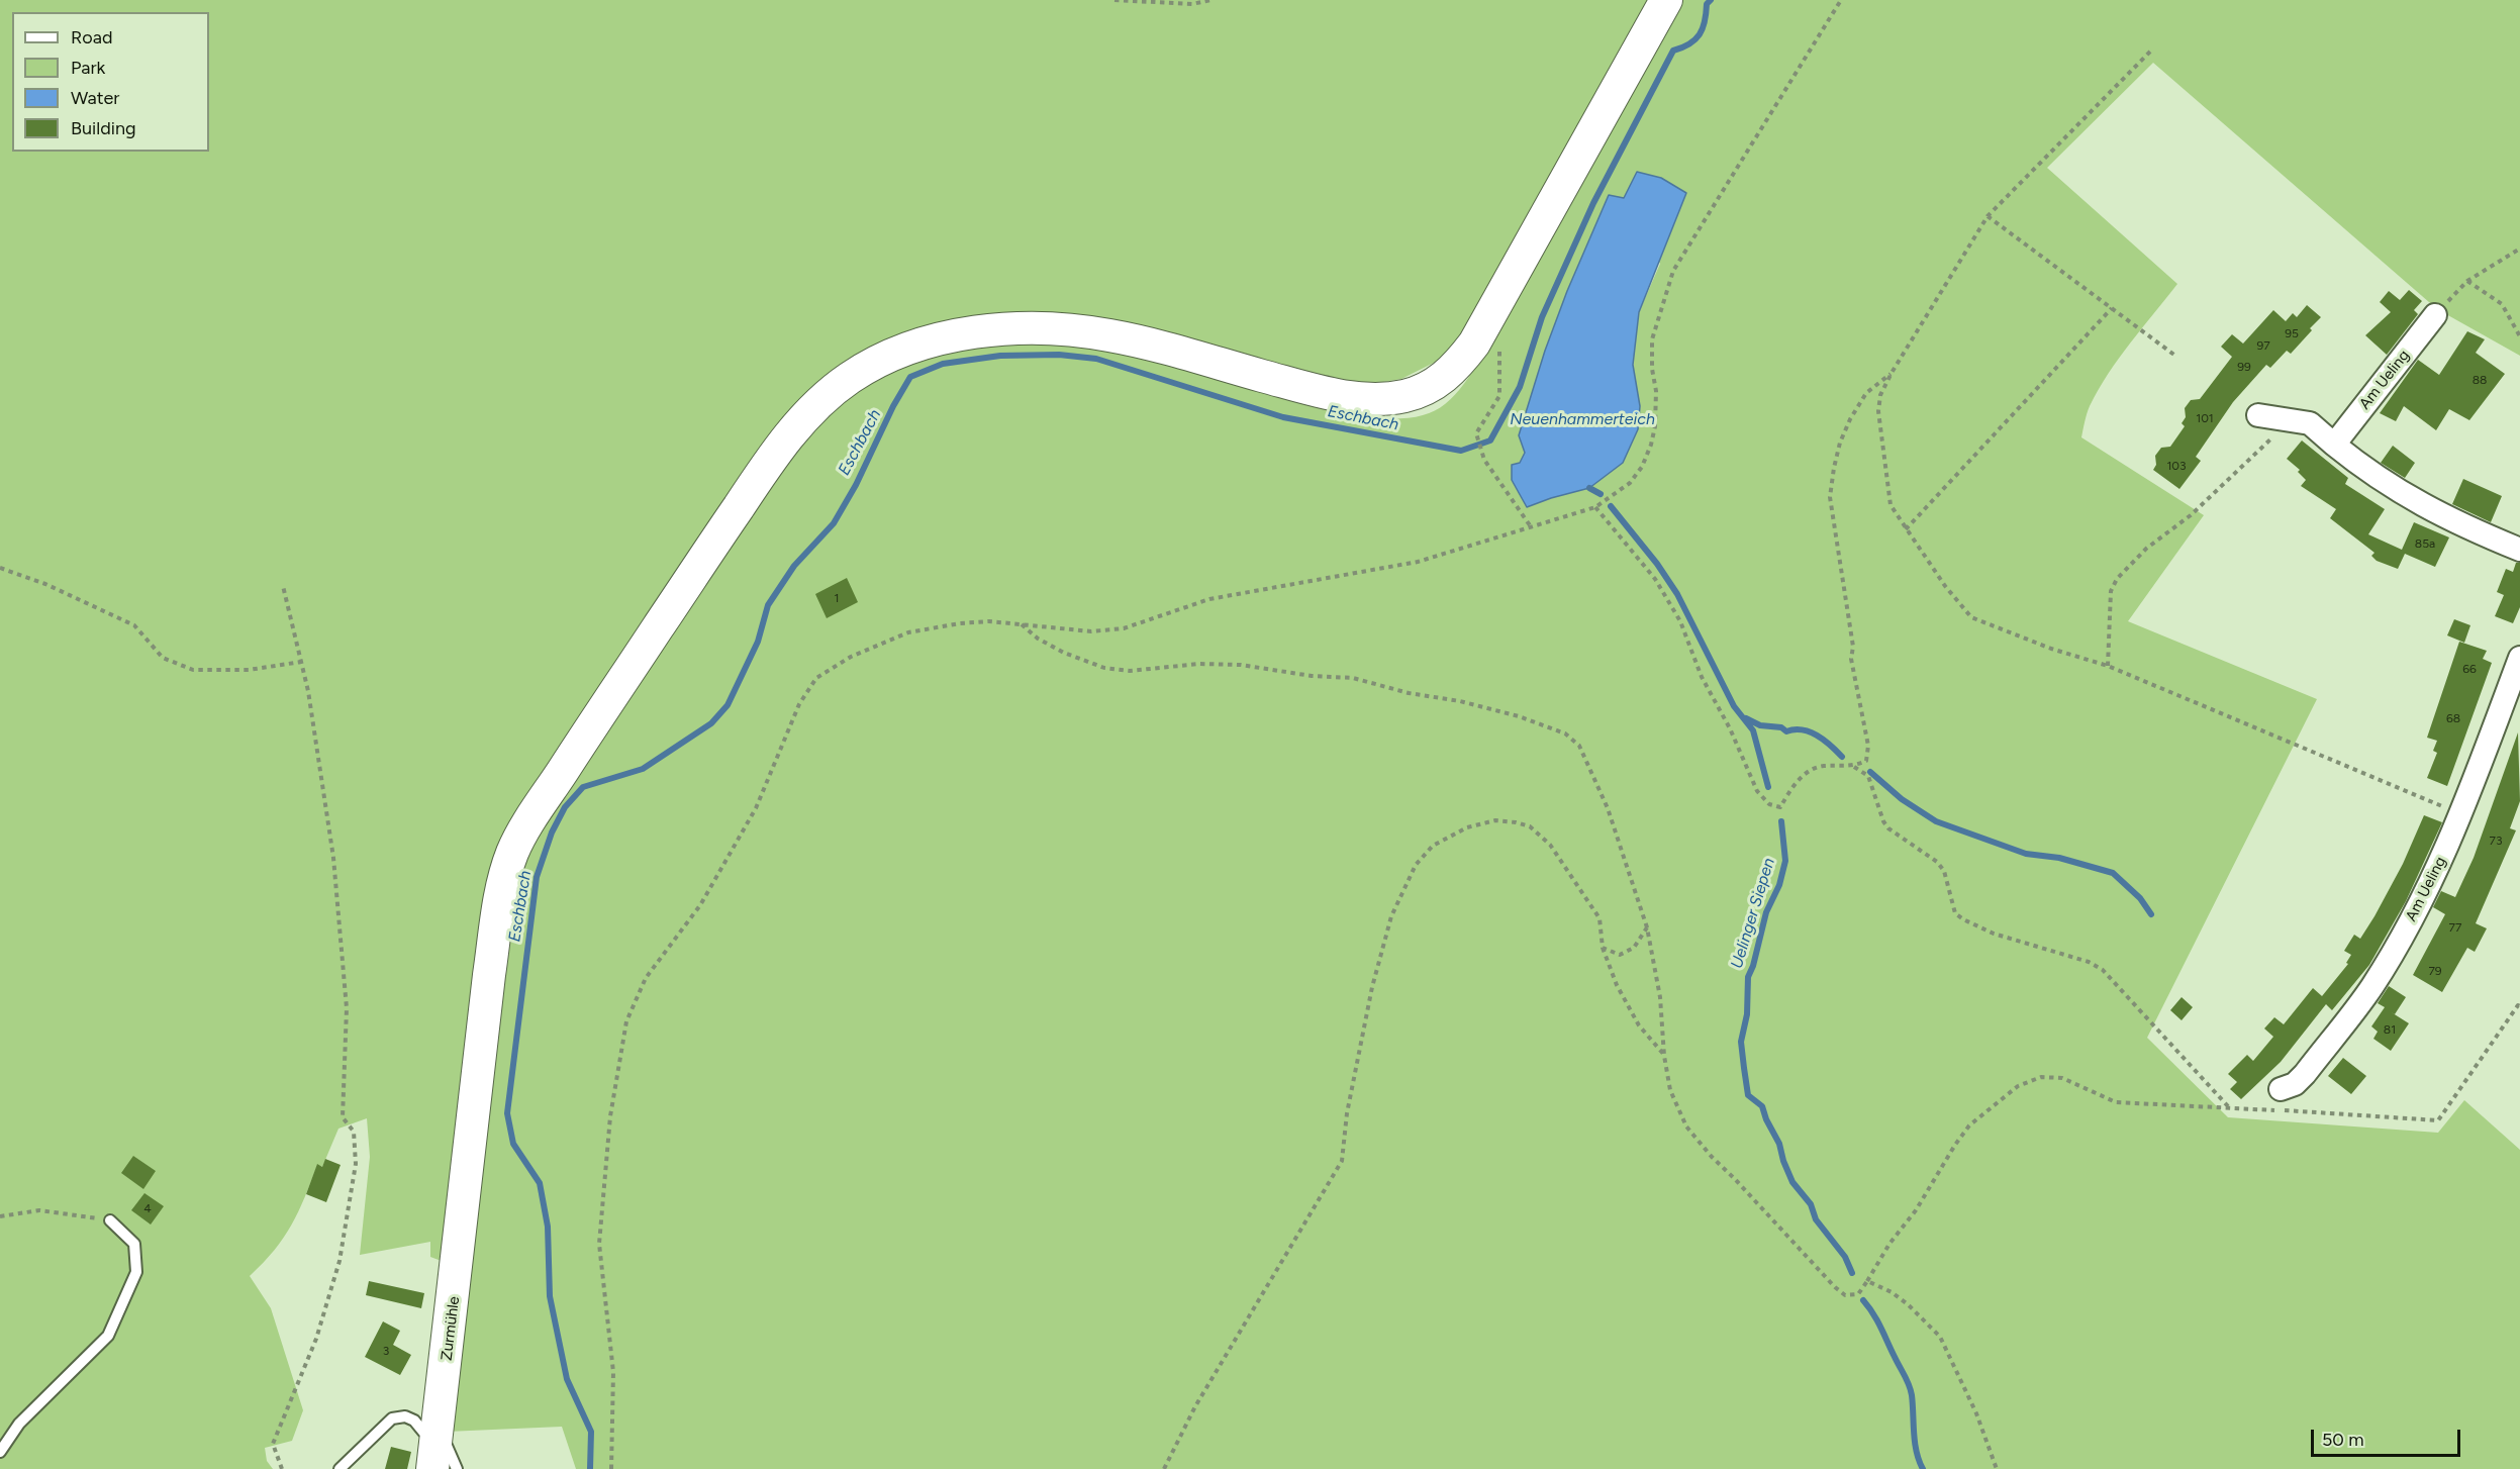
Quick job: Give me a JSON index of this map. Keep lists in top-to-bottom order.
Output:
{
  "streets": {
    "main road": ["Zurmühle"],
    "street": ["Am Ueling"]
  },
  "water": ["Eschbach", "Neuenhammerteich", "Uelinger Siepen"],
  "house_numbers": [
    "95",
    "97",
    "99",
    "88",
    "101",
    "103",
    "85a",
    "1",
    "66",
    "68",
    "73",
    "77",
    "79",
    "81",
    "4",
    "3"
  ],
  "legend": [
    "Road",
    "Park",
    "Water",
    "Building"
  ],
  "scale_bar": "50 m"
}
